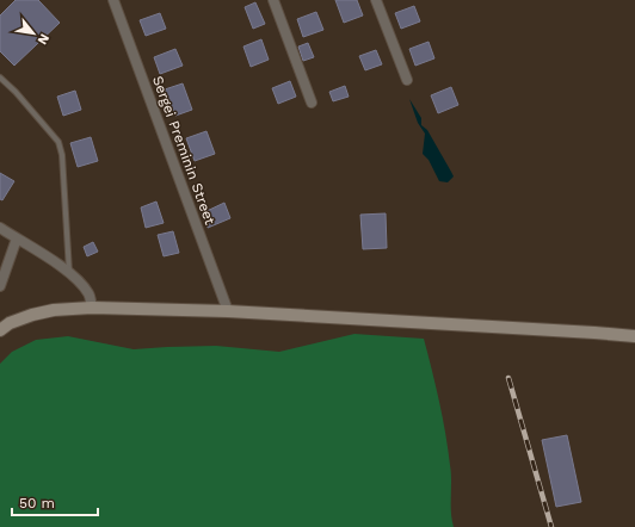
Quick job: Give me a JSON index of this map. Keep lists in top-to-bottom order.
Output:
{
  "streets": {
    "street": ["Sergei Preminin Street"]
  },
  "scale_bar": "50 m",
  "north": "bottom right"
}
